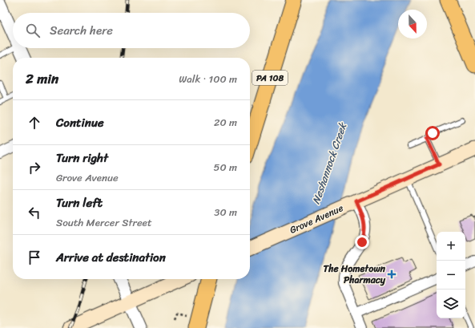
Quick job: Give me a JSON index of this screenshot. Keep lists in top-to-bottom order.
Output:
{
  "streets": {
    "main road": ["PA 108", "Grove Avenue"]
  },
  "water": ["Neshannock Creek"],
  "places": {
    "health": ["The Hometown Pharmacy"]
  },
  "north": "bottom",
  "page": {
    "search": "Search here",
    "heading": ["2 min", "Walk · 100 m"],
    "list": [
      ["Continue", "20 m"],
      ["Turn right", "Grove Avenue", "50 m"],
      ["Turn left", "South Mercer Street", "30 m"],
      "Arrive at destination"
    ],
    "map_buttons": ["+", "−"]
  }
}
